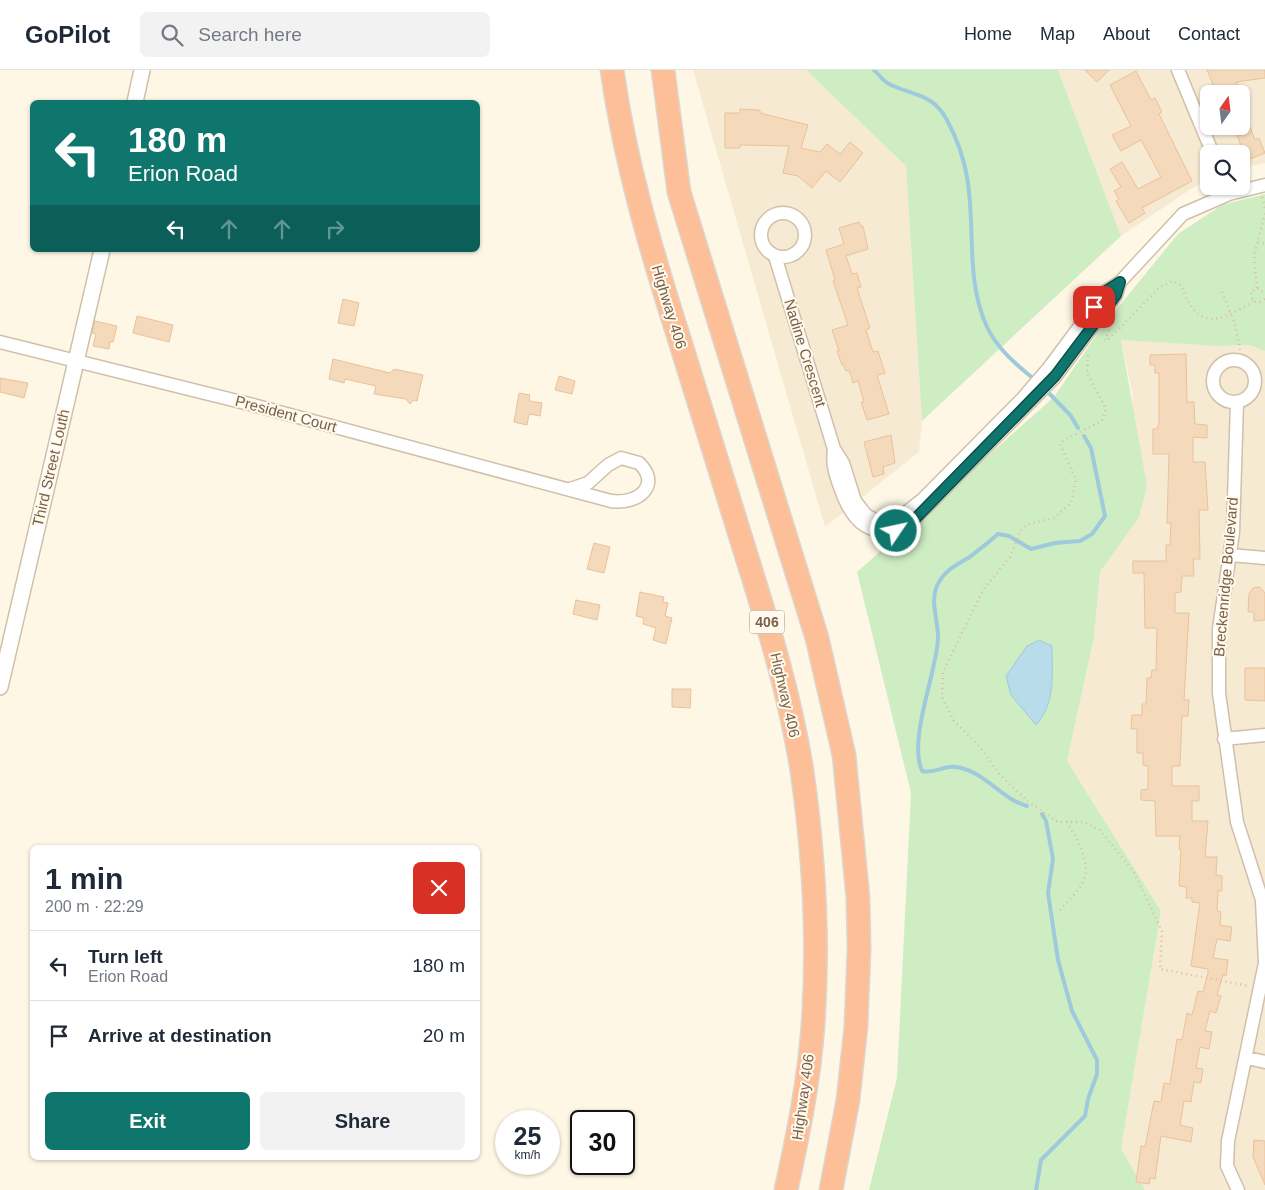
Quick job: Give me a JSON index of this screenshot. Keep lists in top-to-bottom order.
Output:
{
  "streets": {
    "highway": ["Highway 406", "406"],
    "street": [
      "Nadine Crescent",
      "President Court",
      "Third Street Louth",
      "Breckenridge Boulevard"
    ]
  },
  "crossings": [
    ["President Court", "Third Street Louth"]
  ],
  "north": "top",
  "page": {
    "header": "GoPilot",
    "search": "Search here",
    "nav": [
      "Home",
      "Map",
      "About",
      "Contact"
    ],
    "turn": ["180 m", "Erion Road"],
    "heading": ["1 min", "200 m · 22:29"],
    "list": [
      {
        "name": "Turn left",
        "note": "Erion Road",
        "value": "180 m"
      },
      {
        "name": "Arrive at destination",
        "value": "20 m"
      }
    ],
    "buttons": ["Exit", "Share"],
    "speed": "25 km/h",
    "limit": "30"
  }
}
